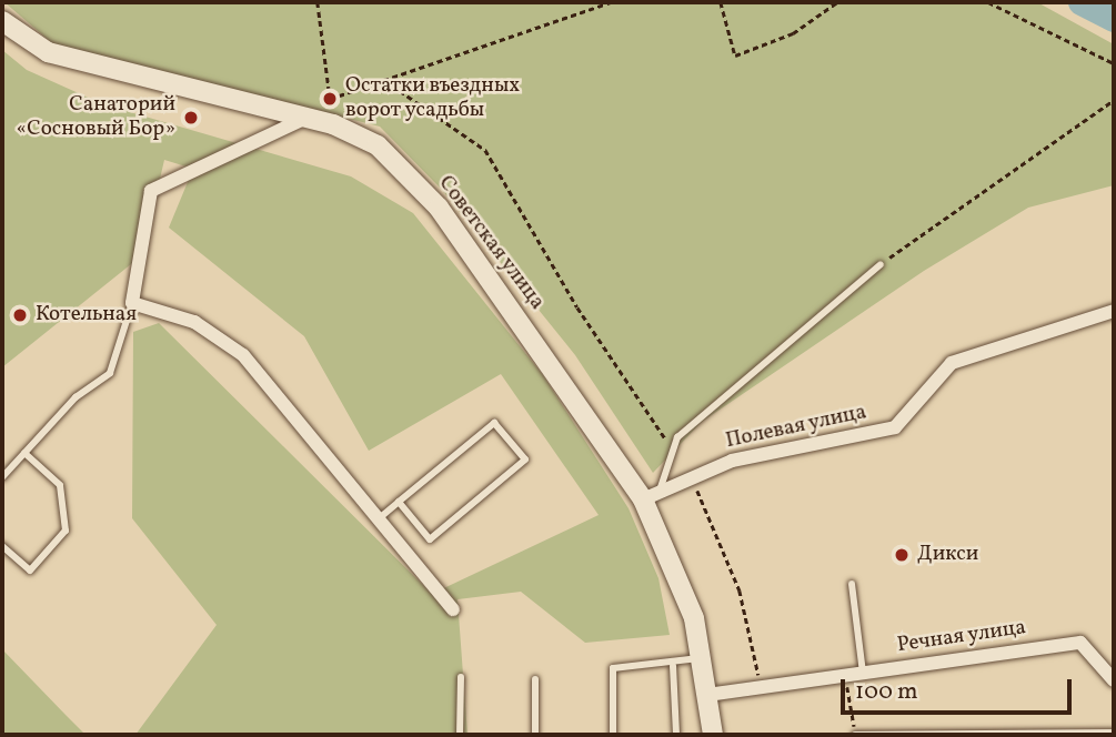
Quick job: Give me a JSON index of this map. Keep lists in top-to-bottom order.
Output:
{
  "streets": {
    "main road": ["Советская улица"],
    "street": ["Полевая улица", "Речная улица"]
  },
  "crossings": [
    ["Советская улица", "Полевая улица"],
    ["Советская улица", "Речная улица"]
  ],
  "places": [
    "Остатки въездных ворот усадьбы",
    "Санаторий «Сосновый Бор»",
    "Котельная",
    "Дикси"
  ],
  "scale_bar": "100 m"
}
